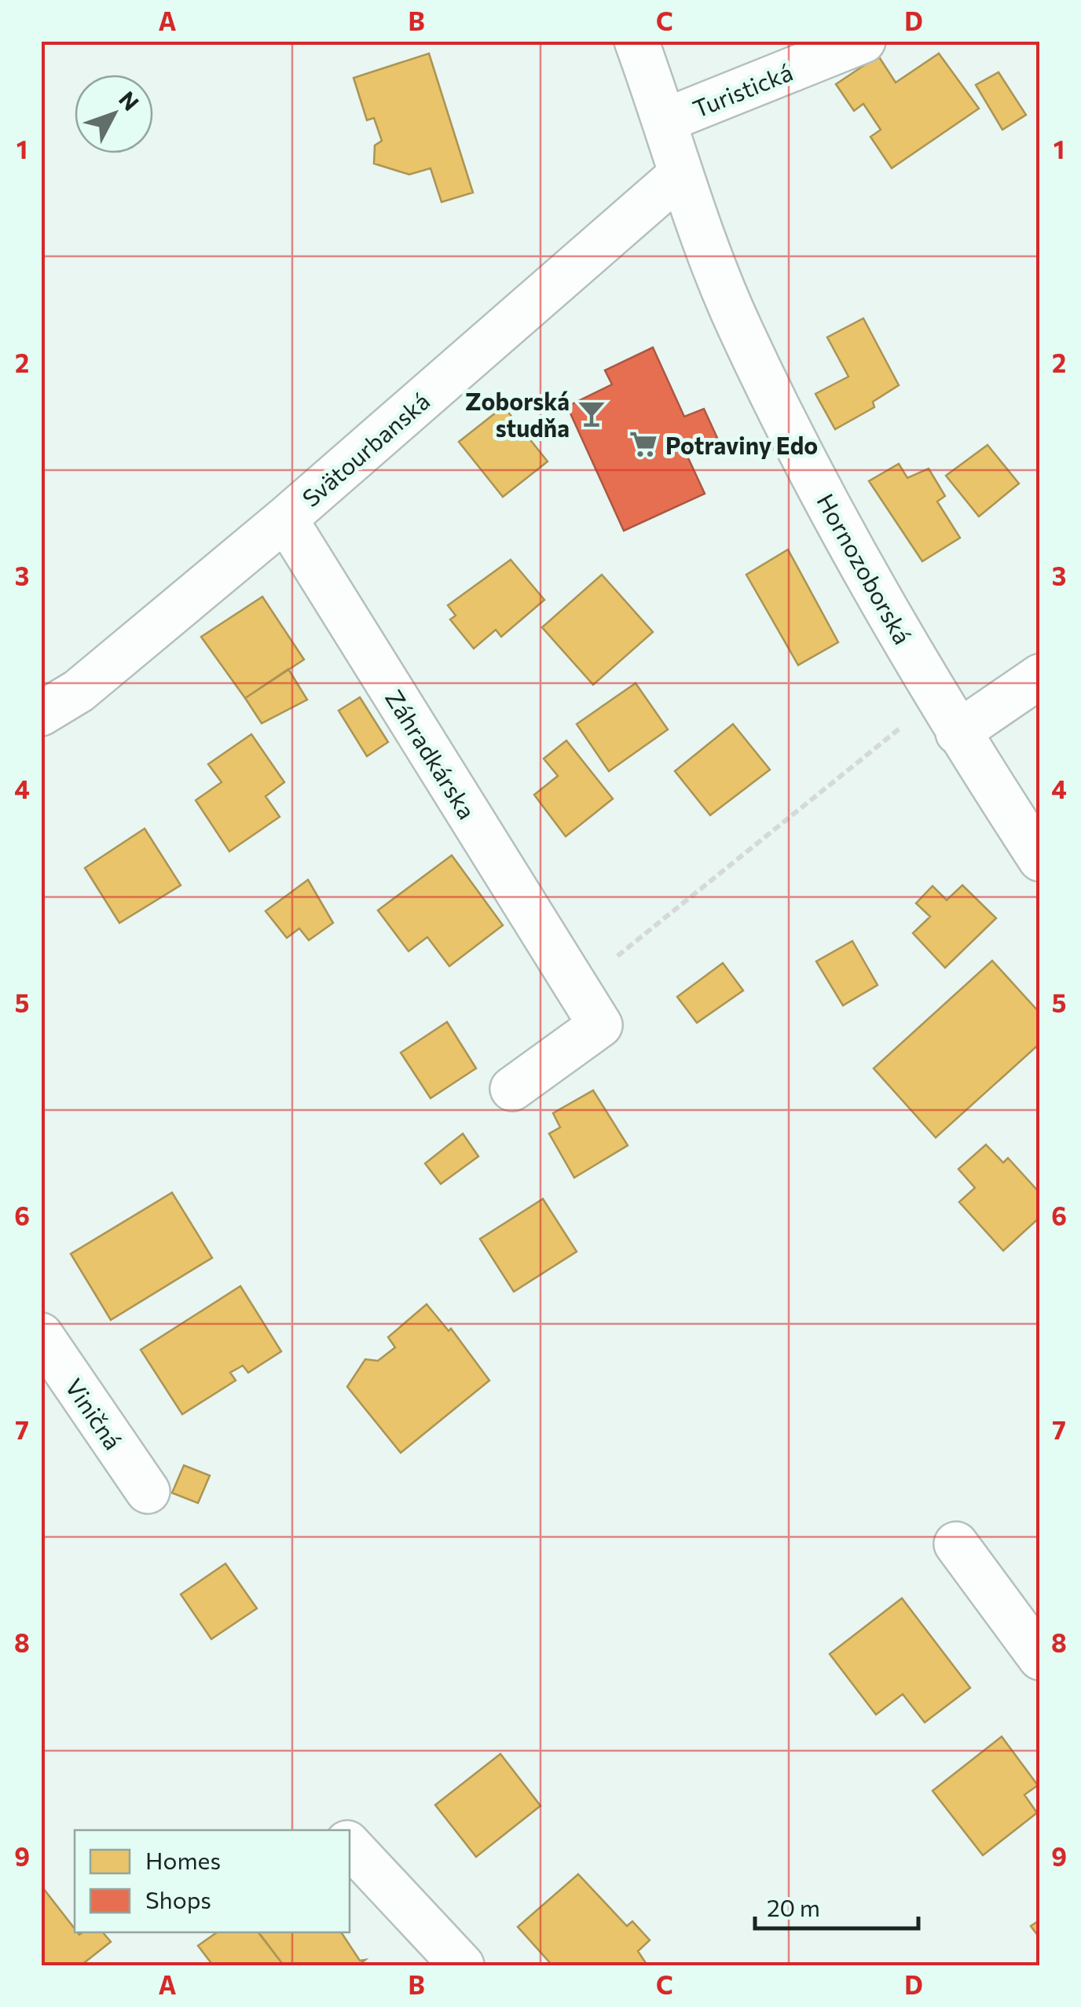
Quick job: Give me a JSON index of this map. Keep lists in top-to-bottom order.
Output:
{
  "streets": {
    "street": [
      "Turistická",
      "Svätourbanská",
      "Hornozoborská",
      "Záhradkárska",
      "Viničná"
    ]
  },
  "crossings": [
    ["Turistická", "Hornozoborská"],
    ["Svätourbanská", "Hornozoborská"],
    ["Svätourbanská", "Záhradkárska"]
  ],
  "places": {
    "bar": ["Zoborská studňa"],
    "supermarket": ["Potraviny Edo"]
  },
  "legend": ["Homes", "Shops"],
  "scale_bar": "20 m",
  "north": "top right",
  "grid": {
    "columns": [
      "A",
      "B",
      "C",
      "D"
    ],
    "rows": [
      "1",
      "2",
      "3",
      "4",
      "5",
      "6",
      "7",
      "8",
      "9"
    ]
  }
}
